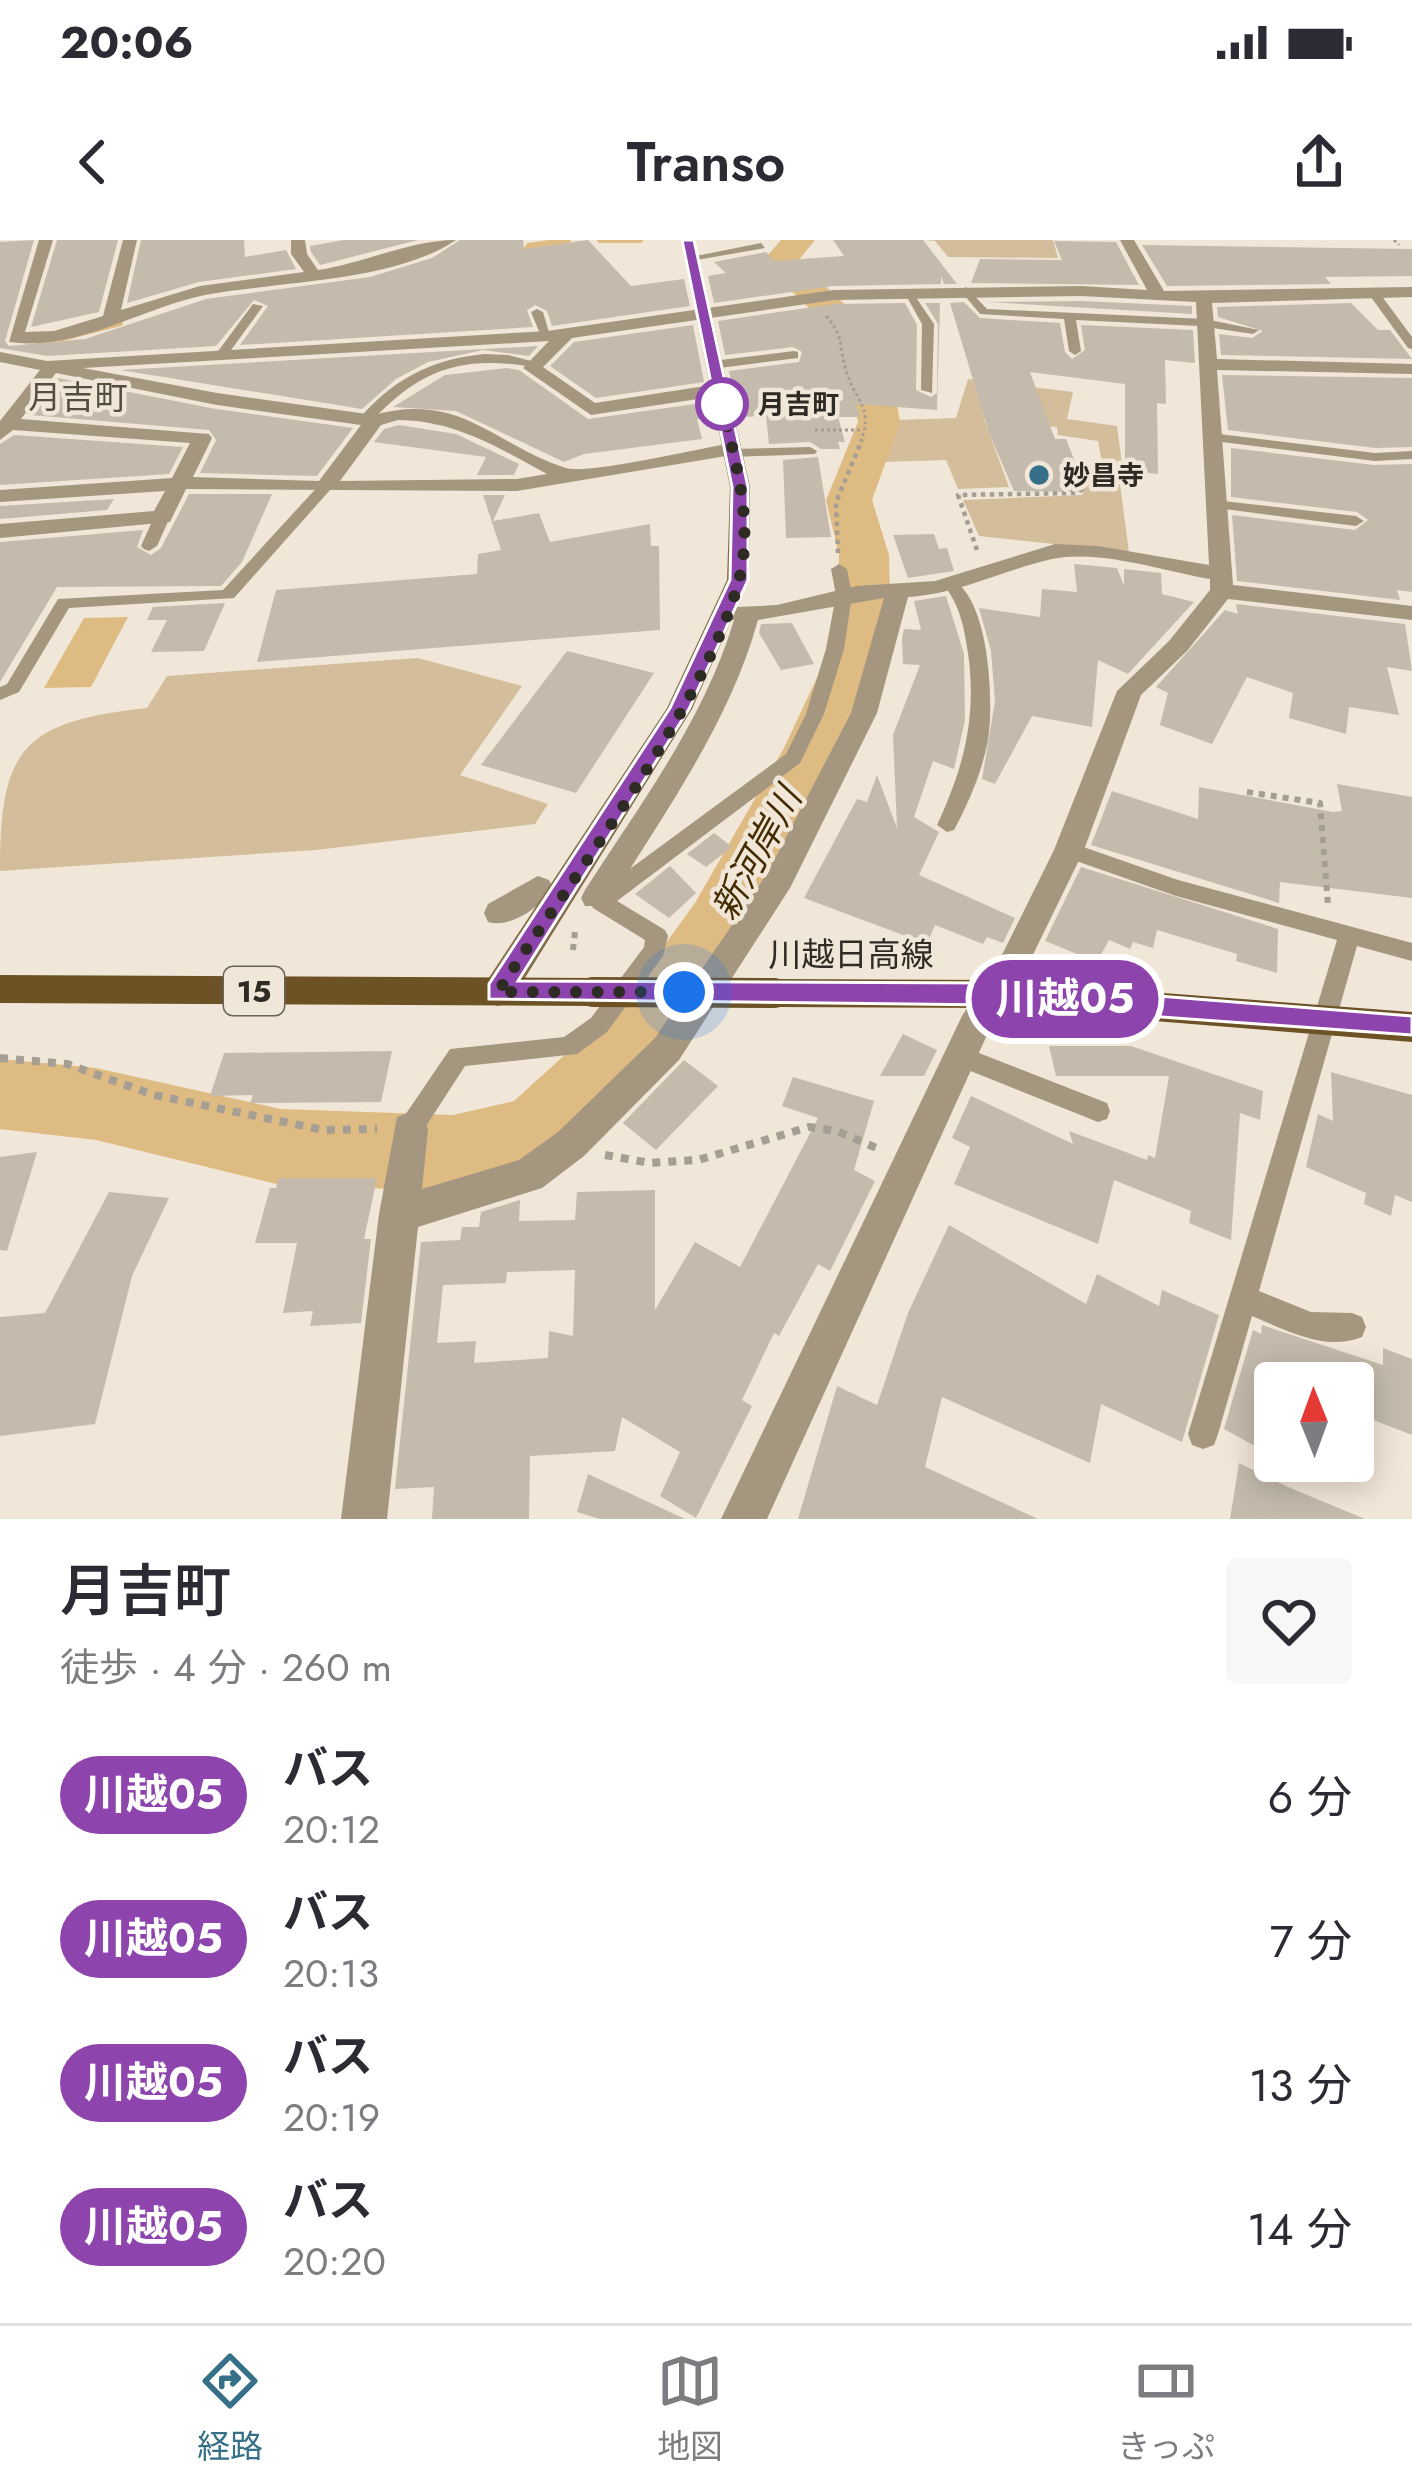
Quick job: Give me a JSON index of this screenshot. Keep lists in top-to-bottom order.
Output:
{
  "streets": {
    "main road": ["川越日高線", "15"]
  },
  "districts": ["月吉町"],
  "water": ["新河岸川"],
  "places": ["月吉町", "妙昌寺"],
  "lines": ["bus line 川越05"],
  "north": "top",
  "page": {
    "status": "20:06",
    "header": "Transo",
    "on_map": "川越05",
    "heading": ["月吉町", "徒歩 · 4 分 · 260 m"],
    "list": [
      {
        "mark": "川越05",
        "name": "バス",
        "note": "20:12",
        "value": "6 分"
      },
      {
        "mark": "川越05",
        "name": "バス",
        "note": "20:13",
        "value": "7 分"
      },
      {
        "mark": "川越05",
        "name": "バス",
        "note": "20:19",
        "value": "13 分"
      },
      {
        "mark": "川越05",
        "name": "バス",
        "note": "20:20",
        "value": "14 分"
      }
    ],
    "tabs": ["経路", "地図", "きっぷ"]
  }
}
